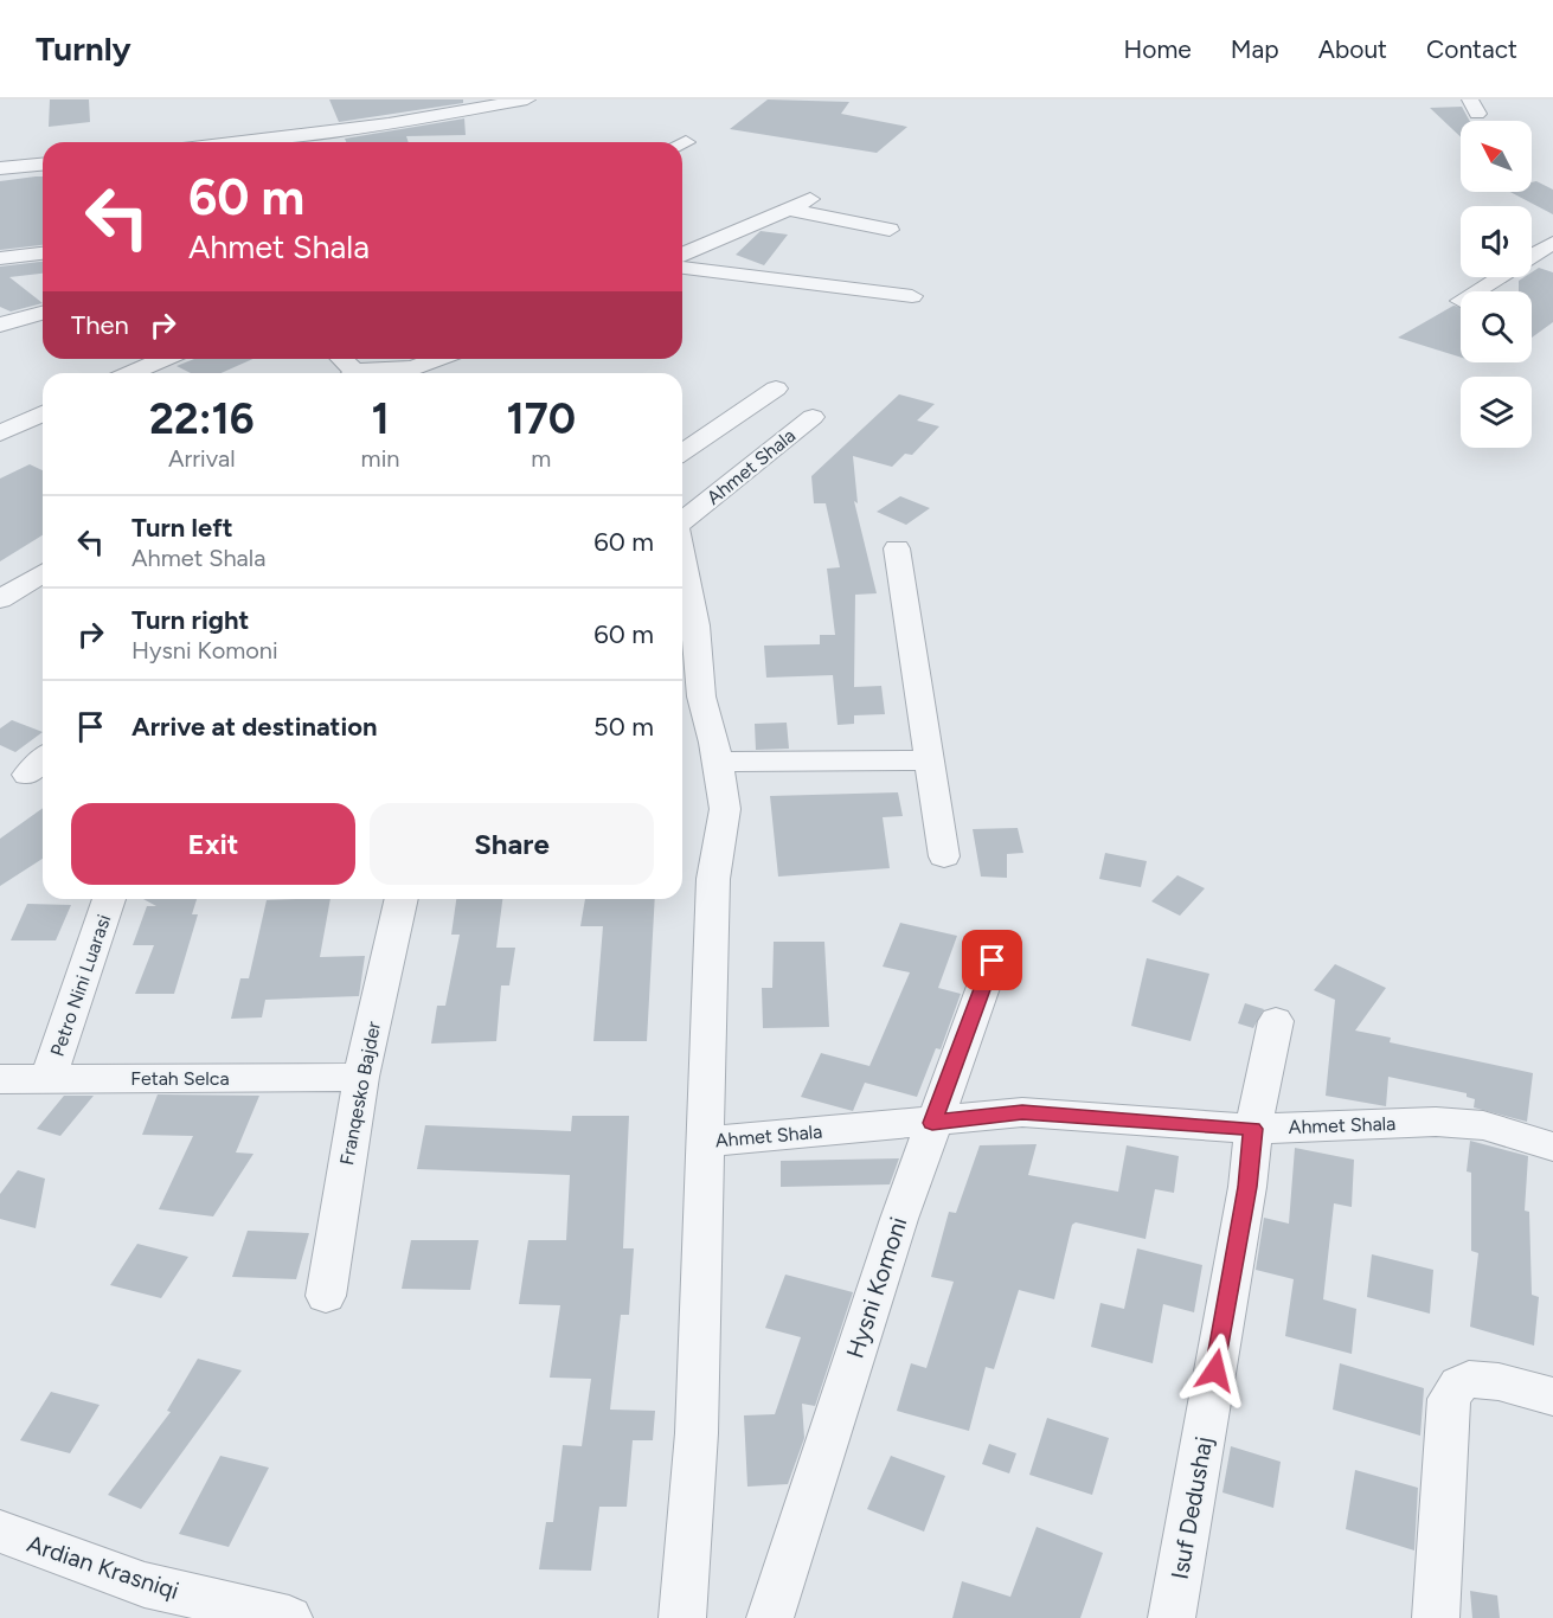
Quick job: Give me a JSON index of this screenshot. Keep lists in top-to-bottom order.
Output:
{
  "streets": {
    "street": [
      "Ahmet Shala",
      "Petro Nini Luarasi",
      "Fetah Selca",
      "Franqesko Bajder",
      "Hysni Komoni",
      "Isuf Dedushaj",
      "Ardian Krasniqi"
    ]
  },
  "crossings": [
    ["Ahmet Shala", "Hysni Komoni"],
    ["Ahmet Shala", "Isuf Dedushaj"],
    ["Petro Nini Luarasi", "Fetah Selca"],
    ["Fetah Selca", "Franqesko Bajder"]
  ],
  "north": "top left",
  "page": {
    "header": "Turnly",
    "nav": [
      "Home",
      "Map",
      "About",
      "Contact"
    ],
    "turn": ["60 m", "Ahmet Shala"],
    "then": "Then",
    "eta": [
      "22:16",
      "Arrival",
      "1",
      "min",
      "170",
      "m"
    ],
    "list": [
      {
        "name": "Turn left",
        "note": "Ahmet Shala",
        "value": "60 m"
      },
      {
        "name": "Turn right",
        "note": "Hysni Komoni",
        "value": "60 m"
      },
      {
        "name": "Arrive at destination",
        "value": "50 m"
      }
    ],
    "buttons": ["Exit", "Share"]
  }
}
